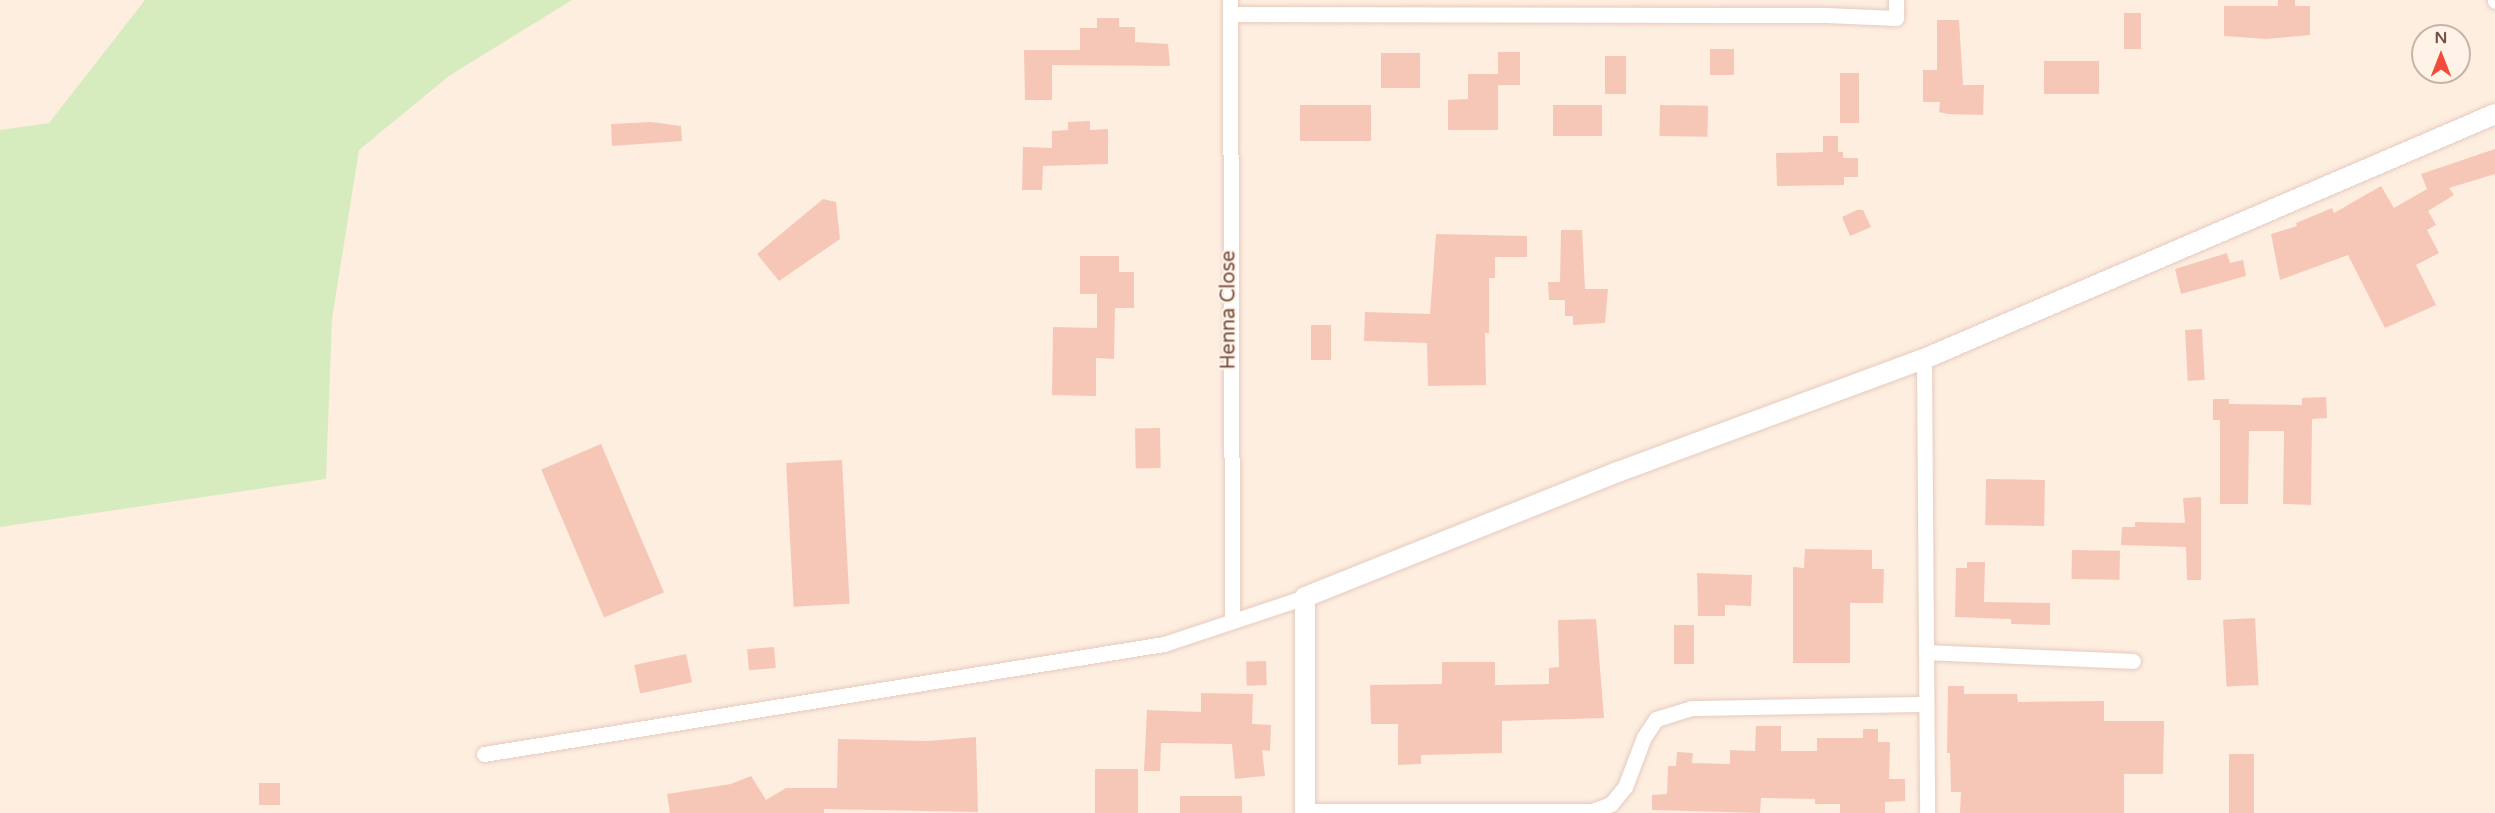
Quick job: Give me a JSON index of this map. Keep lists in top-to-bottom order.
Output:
{
  "streets": {
    "street": ["Henna Close"]
  },
  "north": "top"
}
